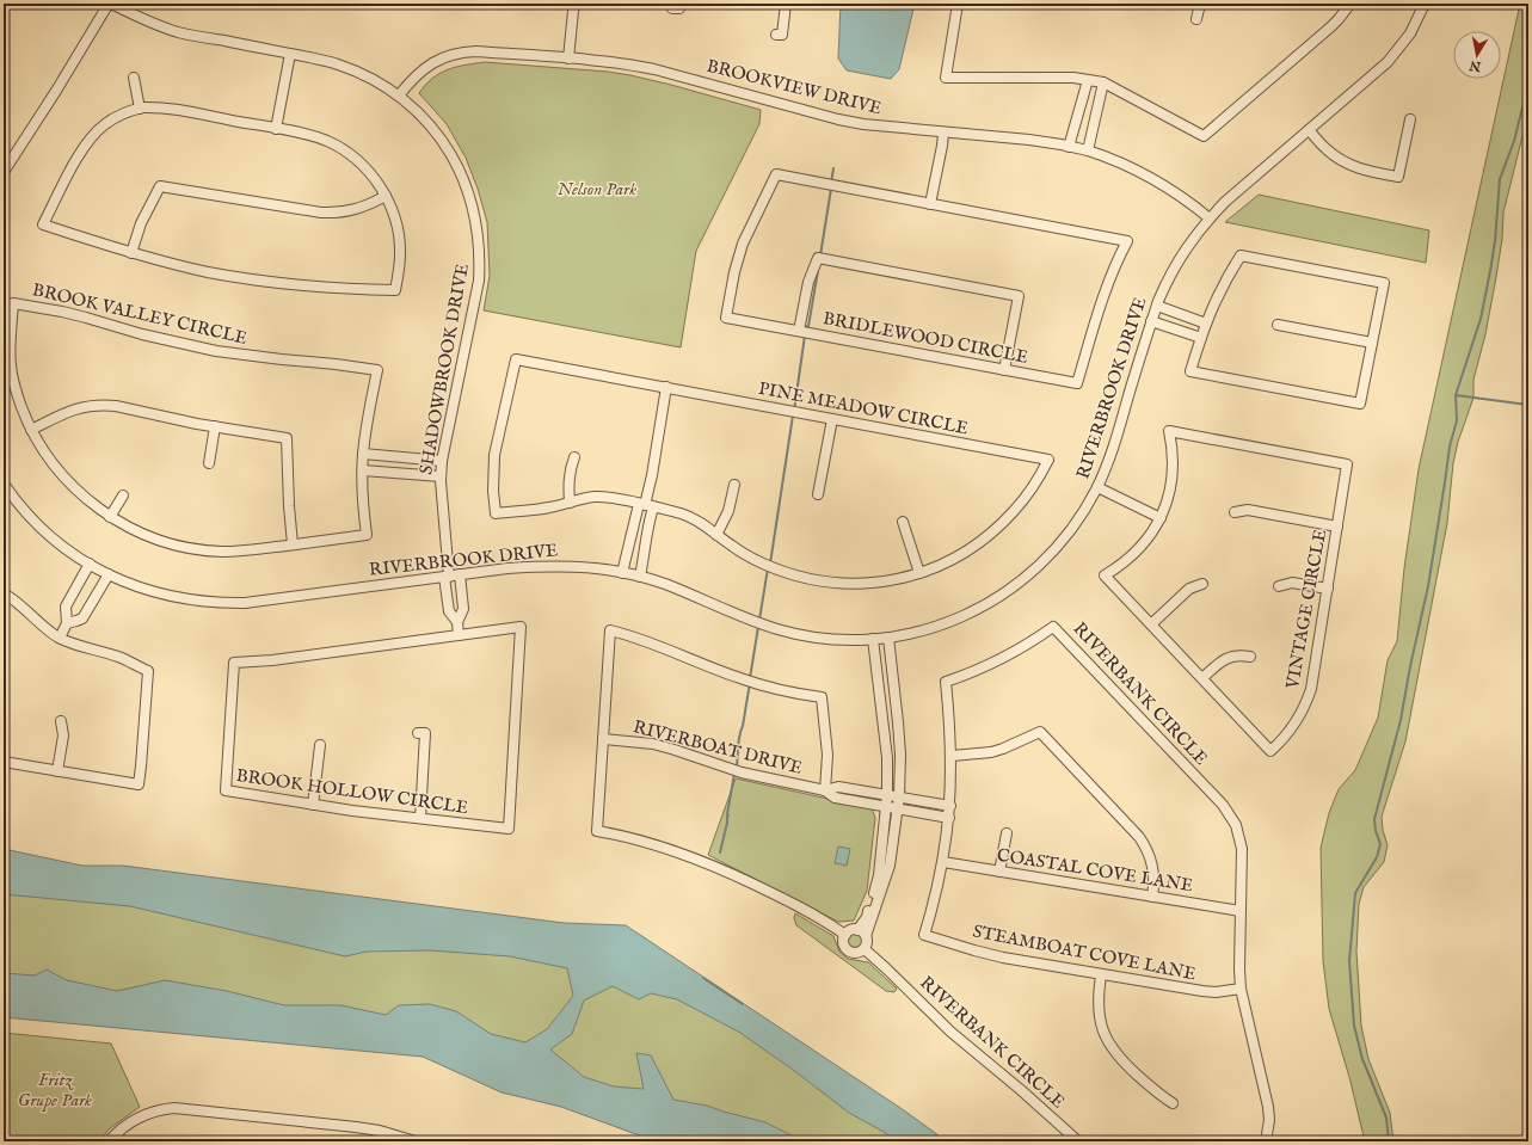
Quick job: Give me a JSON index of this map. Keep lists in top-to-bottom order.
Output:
{
  "streets": {
    "street": [
      "BROOKVIEW DRIVE",
      "BROOK VALLEY CIRCLE",
      "BRIDLEWOOD CIRCLE",
      "SHADOWBROOK DRIVE",
      "RIVERBROOK DRIVE",
      "PINE MEADOW CIRCLE",
      "VINTAGE CIRCLE",
      "RIVERBANK CIRCLE",
      "RIVERBOAT DRIVE",
      "BROOK HOLLOW CIRCLE",
      "COASTAL COVE LANE",
      "STEAMBOAT COVE LANE"
    ]
  },
  "crossings": [
    ["BROOKVIEW DRIVE", "SHADOWBROOK DRIVE"],
    ["BROOKVIEW DRIVE", "RIVERBROOK DRIVE"],
    ["SHADOWBROOK DRIVE", "RIVERBROOK DRIVE"],
    ["RIVERBANK CIRCLE", "COASTAL COVE LANE"],
    ["RIVERBANK CIRCLE", "STEAMBOAT COVE LANE"]
  ],
  "parks": ["Nelson Park", "Fritz Grupe Park"],
  "north": "bottom"
}
